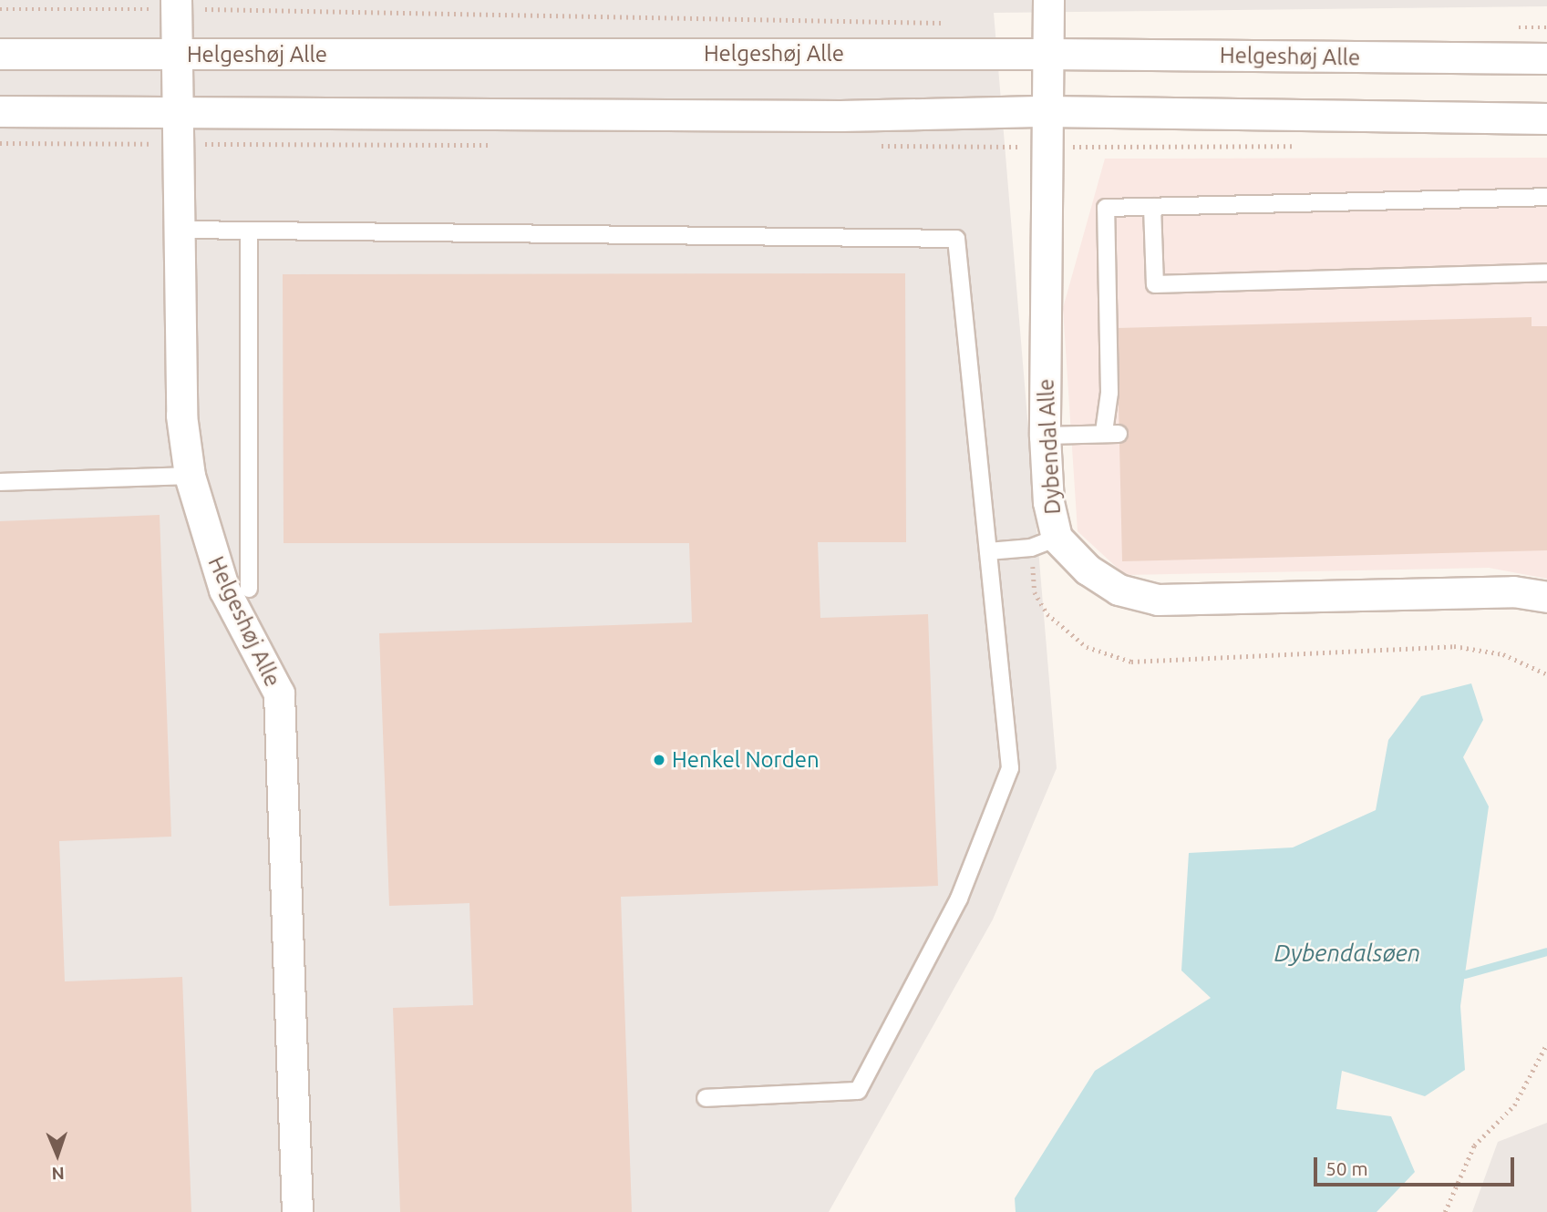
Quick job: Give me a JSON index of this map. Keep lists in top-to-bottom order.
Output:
{
  "streets": {
    "street": ["Helgeshøj Alle", "Dybendal Alle"]
  },
  "crossings": [
    ["Helgeshøj Alle", "Dybendal Alle"]
  ],
  "water": ["Dybendalsøen"],
  "places": ["Henkel Norden"],
  "scale_bar": "50 m",
  "north": "bottom"
}
